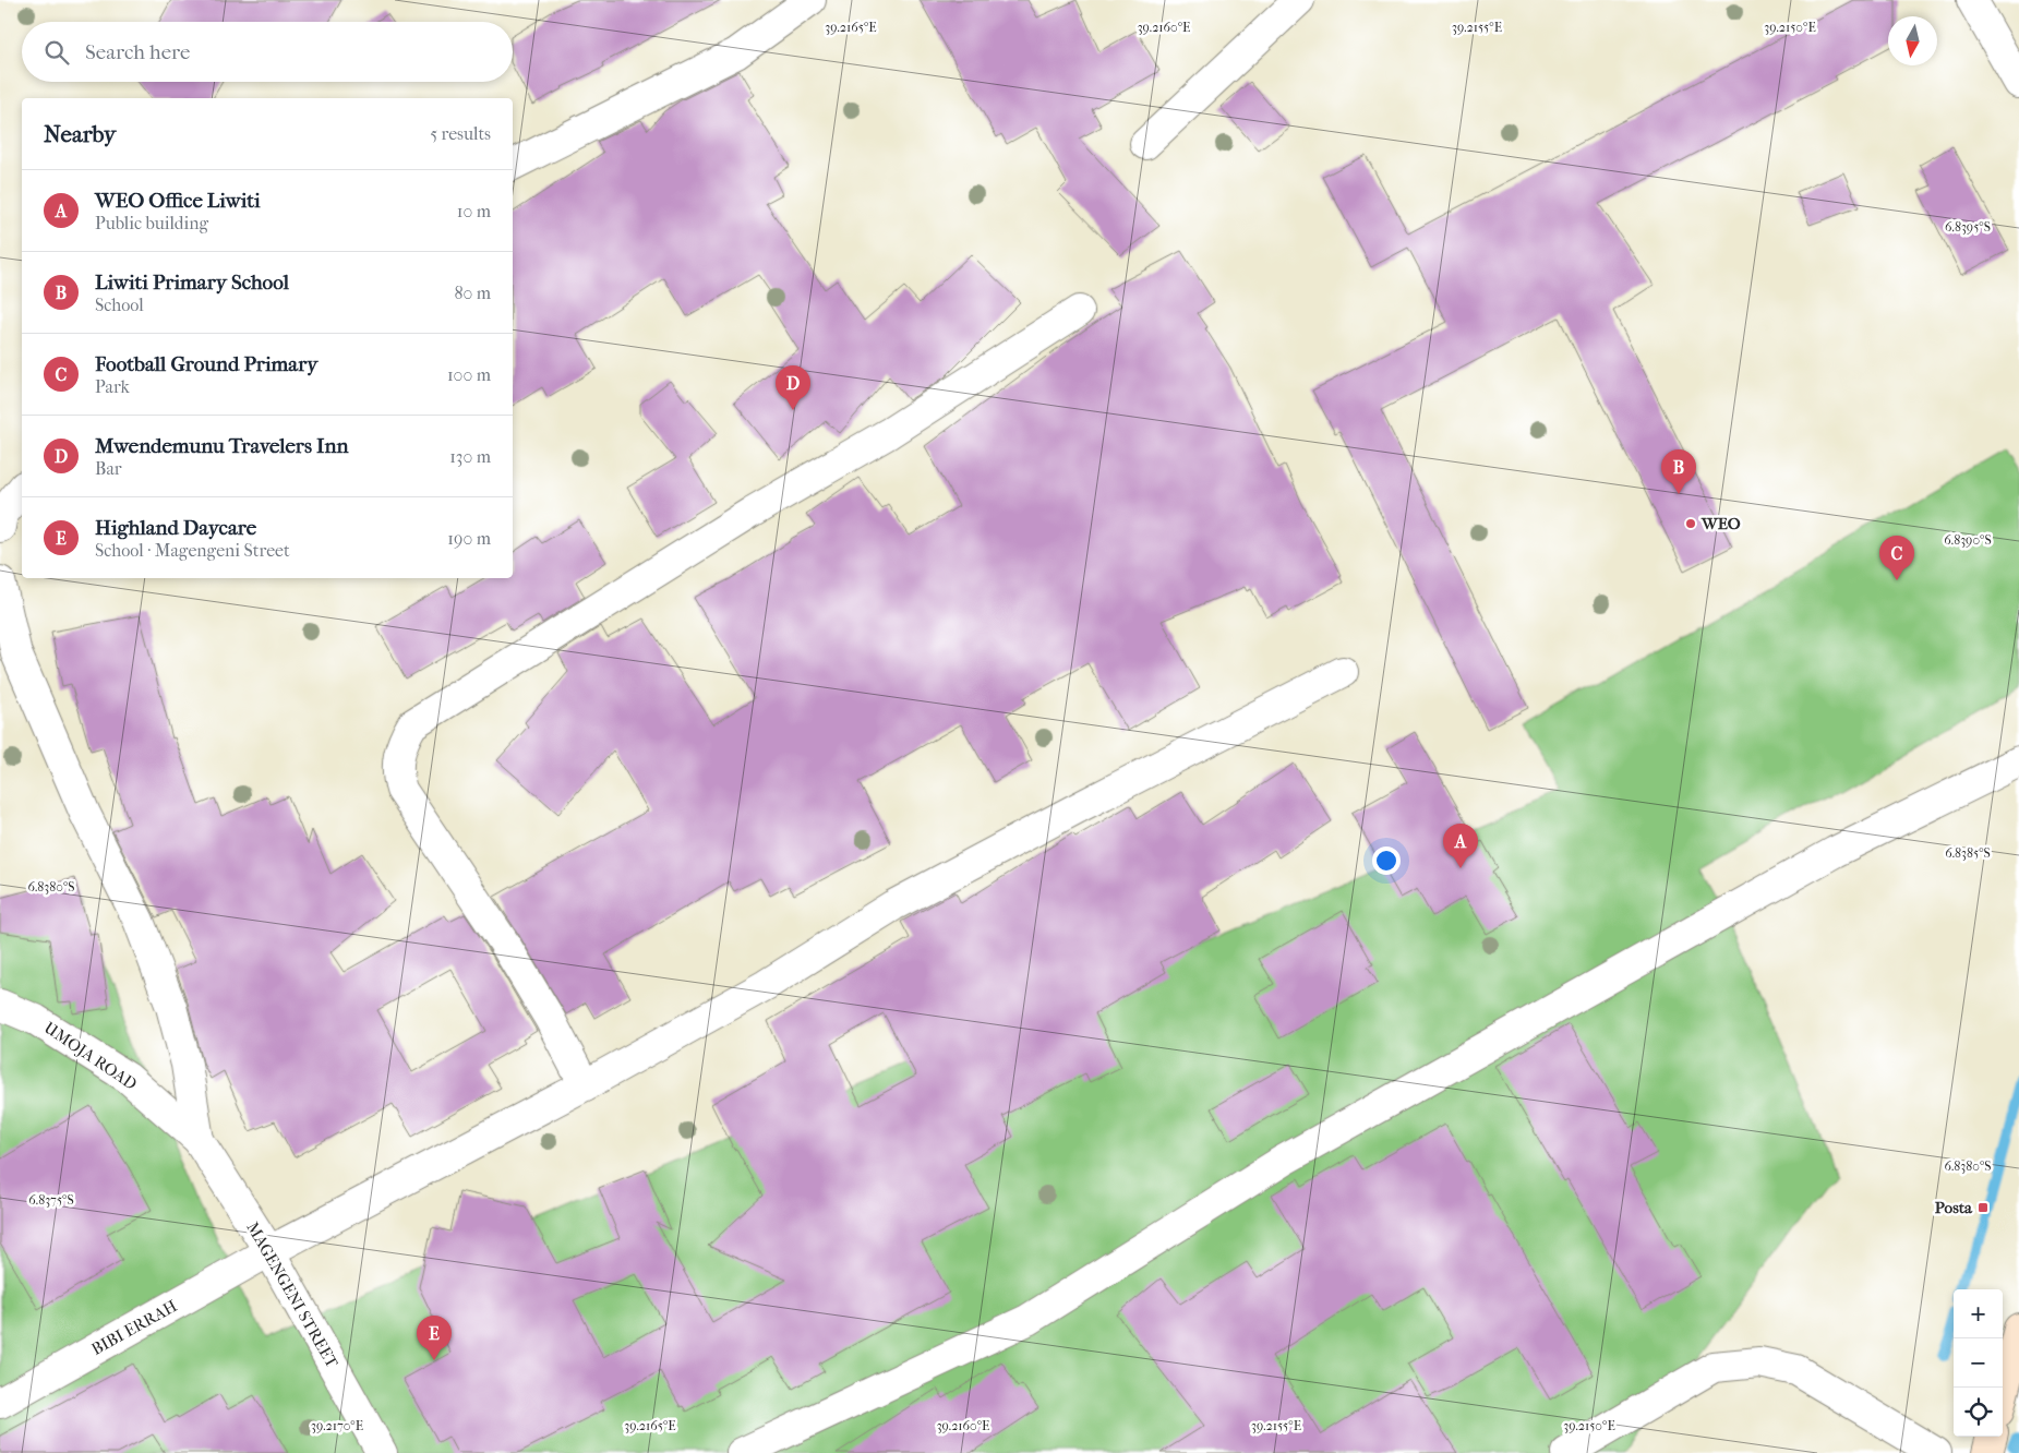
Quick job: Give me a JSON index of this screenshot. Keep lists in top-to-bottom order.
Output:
{
  "streets": {
    "street": ["UMOJA ROAD", "MAGENGENI STREET", "BIBI ERRAH"]
  },
  "crossings": [
    ["UMOJA ROAD", "MAGENGENI STREET"],
    ["MAGENGENI STREET", "BIBI ERRAH"]
  ],
  "places": {
    "other": ["WEO"],
    "transit": ["Posta"]
  },
  "north": "bottom",
  "page": {
    "search": "Search here",
    "heading": ["Nearby", "5 results"],
    "list": [
      {
        "mark": "A",
        "name": "WEO Office Liwiti",
        "note": "Public building",
        "value": "10 m"
      },
      {
        "mark": "B",
        "name": "Liwiti Primary School",
        "note": "School",
        "value": "80 m"
      },
      {
        "mark": "C",
        "name": "Football Ground Primary",
        "note": "Park",
        "value": "100 m"
      },
      {
        "mark": "D",
        "name": "Mwendemunu Travelers Inn",
        "note": "Bar",
        "value": "130 m"
      },
      {
        "mark": "E",
        "name": "Highland Daycare",
        "note": "School · Magengeni Street",
        "value": "190 m"
      }
    ],
    "pins": [
      "D",
      "B",
      "C",
      "A",
      "E"
    ],
    "map_buttons": ["+", "−"]
  },
  "coordinates": [
    "39.2165°E",
    "39.2160°E",
    "39.2155°E",
    "39.2150°E",
    "6.8395°S",
    "6.8390°S",
    "6.8385°S",
    "6.8380°S",
    "6.8375°S",
    "39.2170°E"
  ]
}
